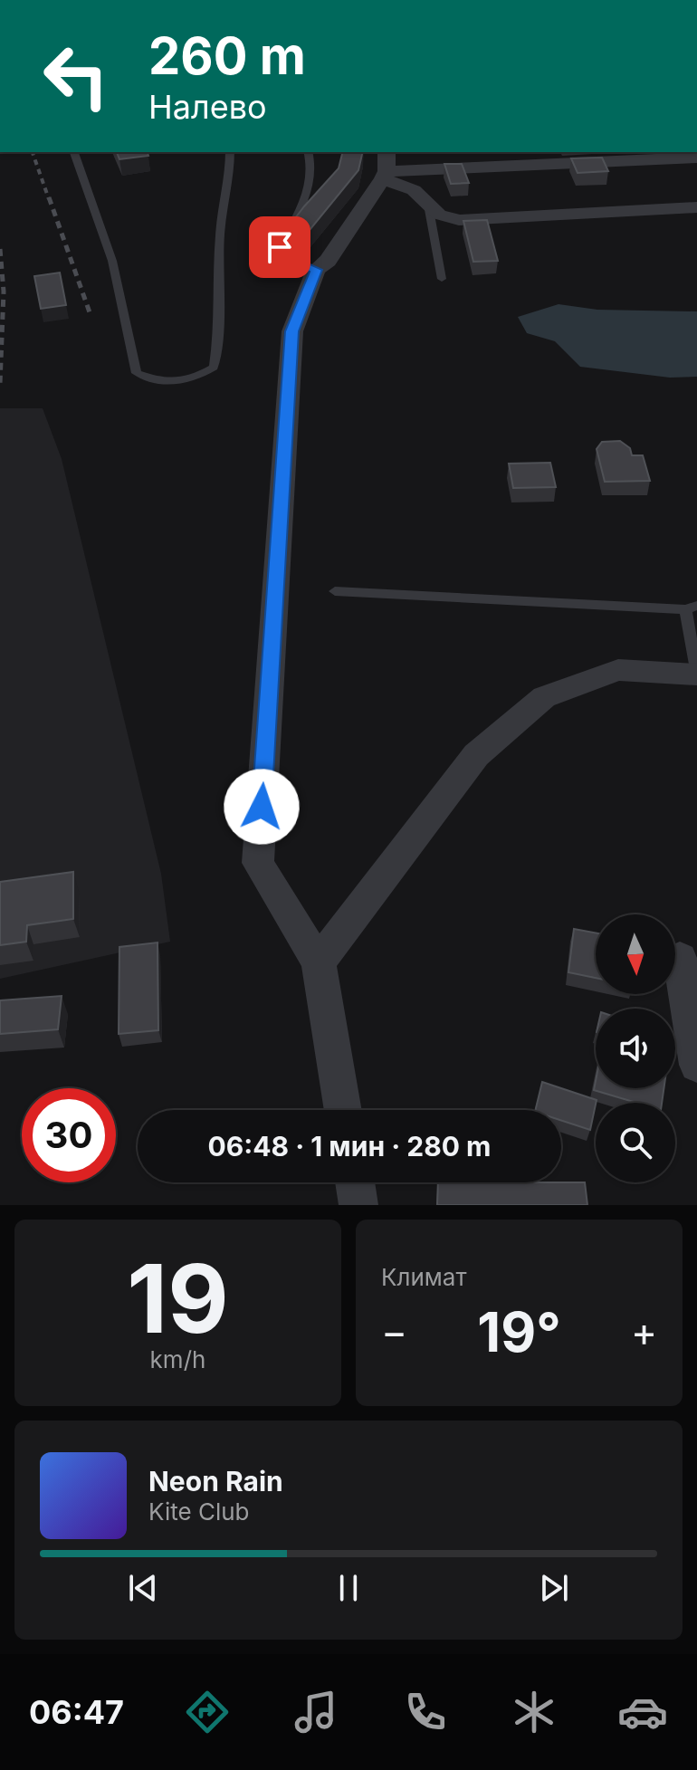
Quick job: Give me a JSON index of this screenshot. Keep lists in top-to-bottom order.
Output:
{
  "north": "bottom",
  "page": {
    "turn": ["260 m", "Налево"],
    "limit": "30",
    "trip": "06:48 · 1 мин · 280 m",
    "tile": [
      ["19", "km/h"],
      "Климат"
    ],
    "heat": ["−", "19°", "+"],
    "song": ["Neon Rain", "Kite Club"],
    "tabs": "06:47"
  }
}
